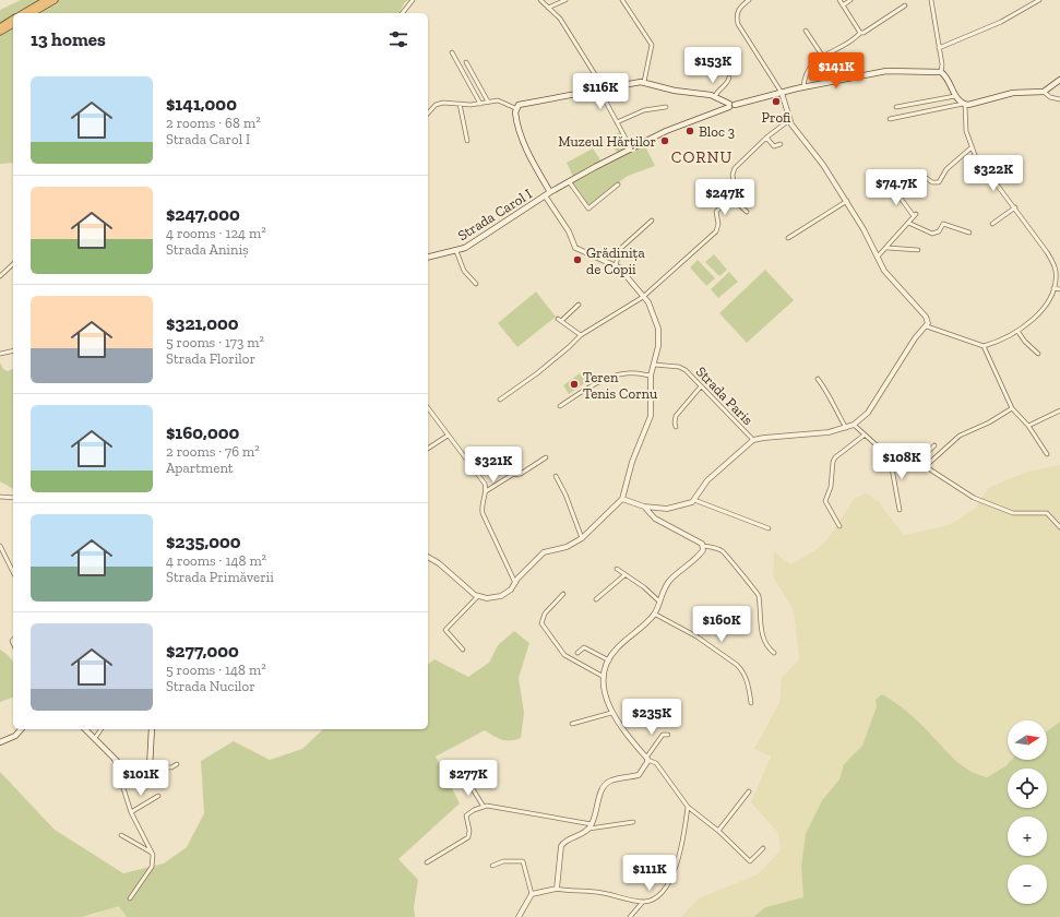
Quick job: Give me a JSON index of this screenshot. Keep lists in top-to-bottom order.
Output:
{
  "streets": {
    "main road": ["Strada Carol I"],
    "street": ["Strada Paris"]
  },
  "districts": ["CORNU"],
  "places": [
    "Profi",
    "Bloc 3",
    "Muzeul Hărților",
    "Grădinița de Copii",
    "Teren Tenis Cornu"
  ],
  "north": "right",
  "page": {
    "heading": "13 homes",
    "price": [
      "$153K",
      "$141K",
      "$116K",
      "$322K",
      "$74.7K",
      "$247K",
      "$108K",
      "$321K",
      "$160K",
      "$235K",
      "$101K",
      "$277K",
      "$111K"
    ],
    "list": [
      {
        "name": "$141,000",
        "note": "2 rooms · 68 m² · Strada Carol I"
      },
      {
        "name": "$247,000",
        "note": "4 rooms · 124 m² · Strada Aniniș"
      },
      {
        "name": "$321,000",
        "note": "5 rooms · 173 m² · Strada Florilor"
      },
      {
        "name": "$160,000",
        "note": "2 rooms · 76 m² · Apartment"
      },
      {
        "name": "$235,000",
        "note": "4 rooms · 148 m² · Strada Primăverii"
      },
      {
        "name": "$277,000",
        "note": "5 rooms · 148 m² · Strada Nucilor"
      }
    ],
    "map_buttons": ["+", "−"]
  }
}
